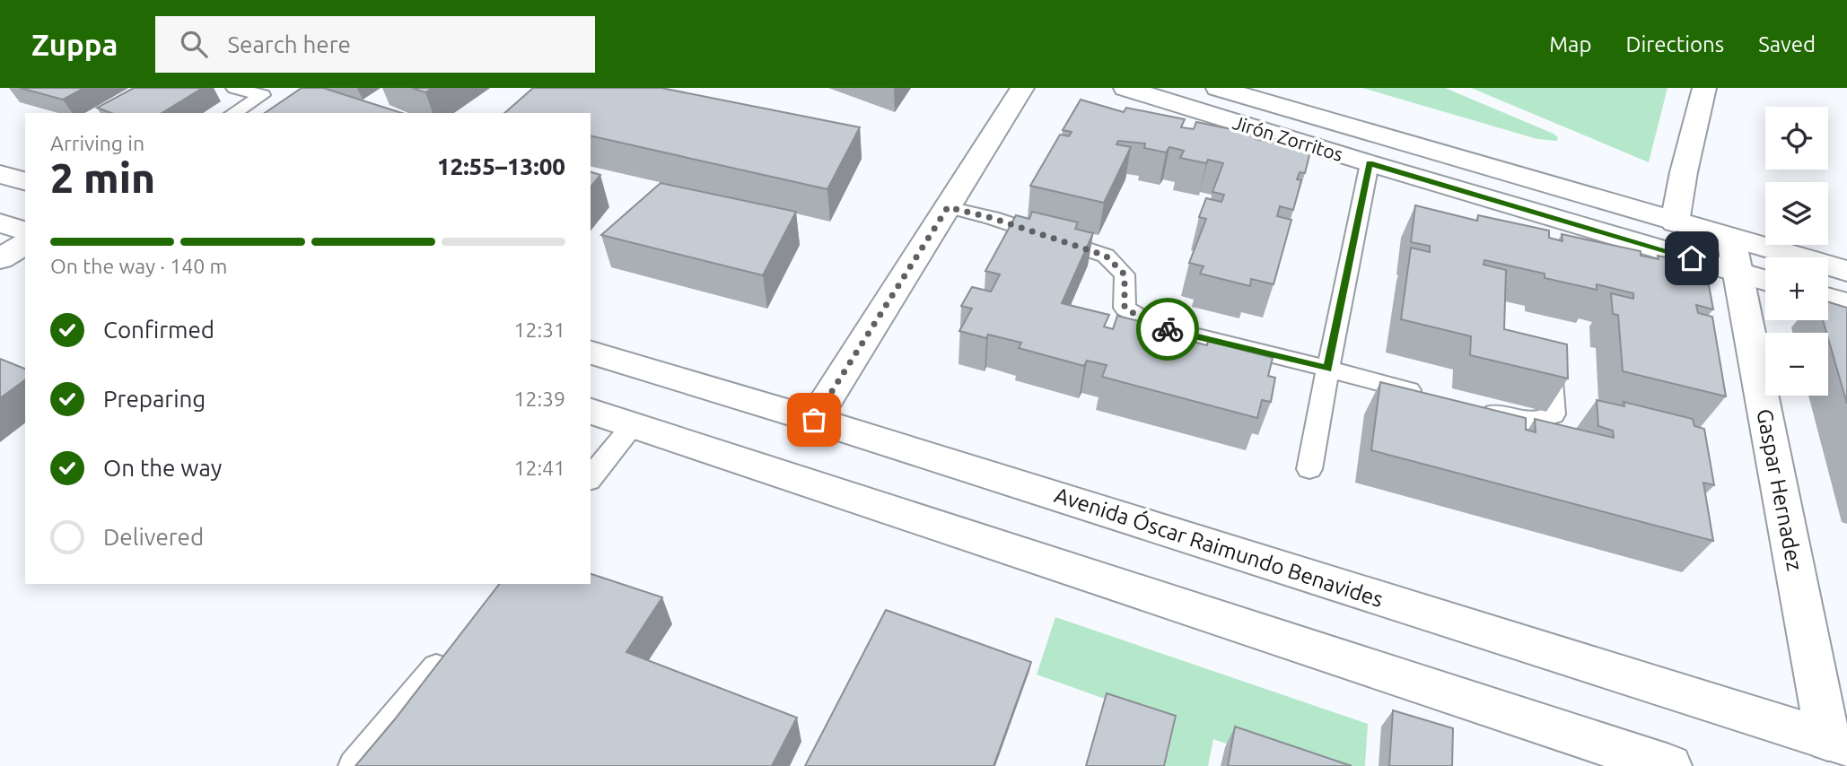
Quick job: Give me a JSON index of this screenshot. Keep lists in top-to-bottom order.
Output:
{
  "streets": {
    "main road": ["Jirón Zorritos", "Gaspar Hernadez", "Avenida Óscar Raimundo Benavides"]
  },
  "crossings": [
    ["Jirón Zorritos", "Gaspar Hernadez"],
    ["Gaspar Hernadez", "Avenida Óscar Raimundo Benavides"]
  ],
  "page": {
    "header": "Zuppa",
    "search": "Search here",
    "nav": ["Map", "Directions", "Saved"],
    "map_buttons": ["+", "−"],
    "heading": ["2 min", "Arriving in", "12:55–13:00"],
    "bar": "On the way · 140 m",
    "list": [
      ["Confirmed", "12:31"],
      ["Preparing", "12:39"],
      ["On the way", "12:41"],
      "Delivered"
    ]
  }
}
